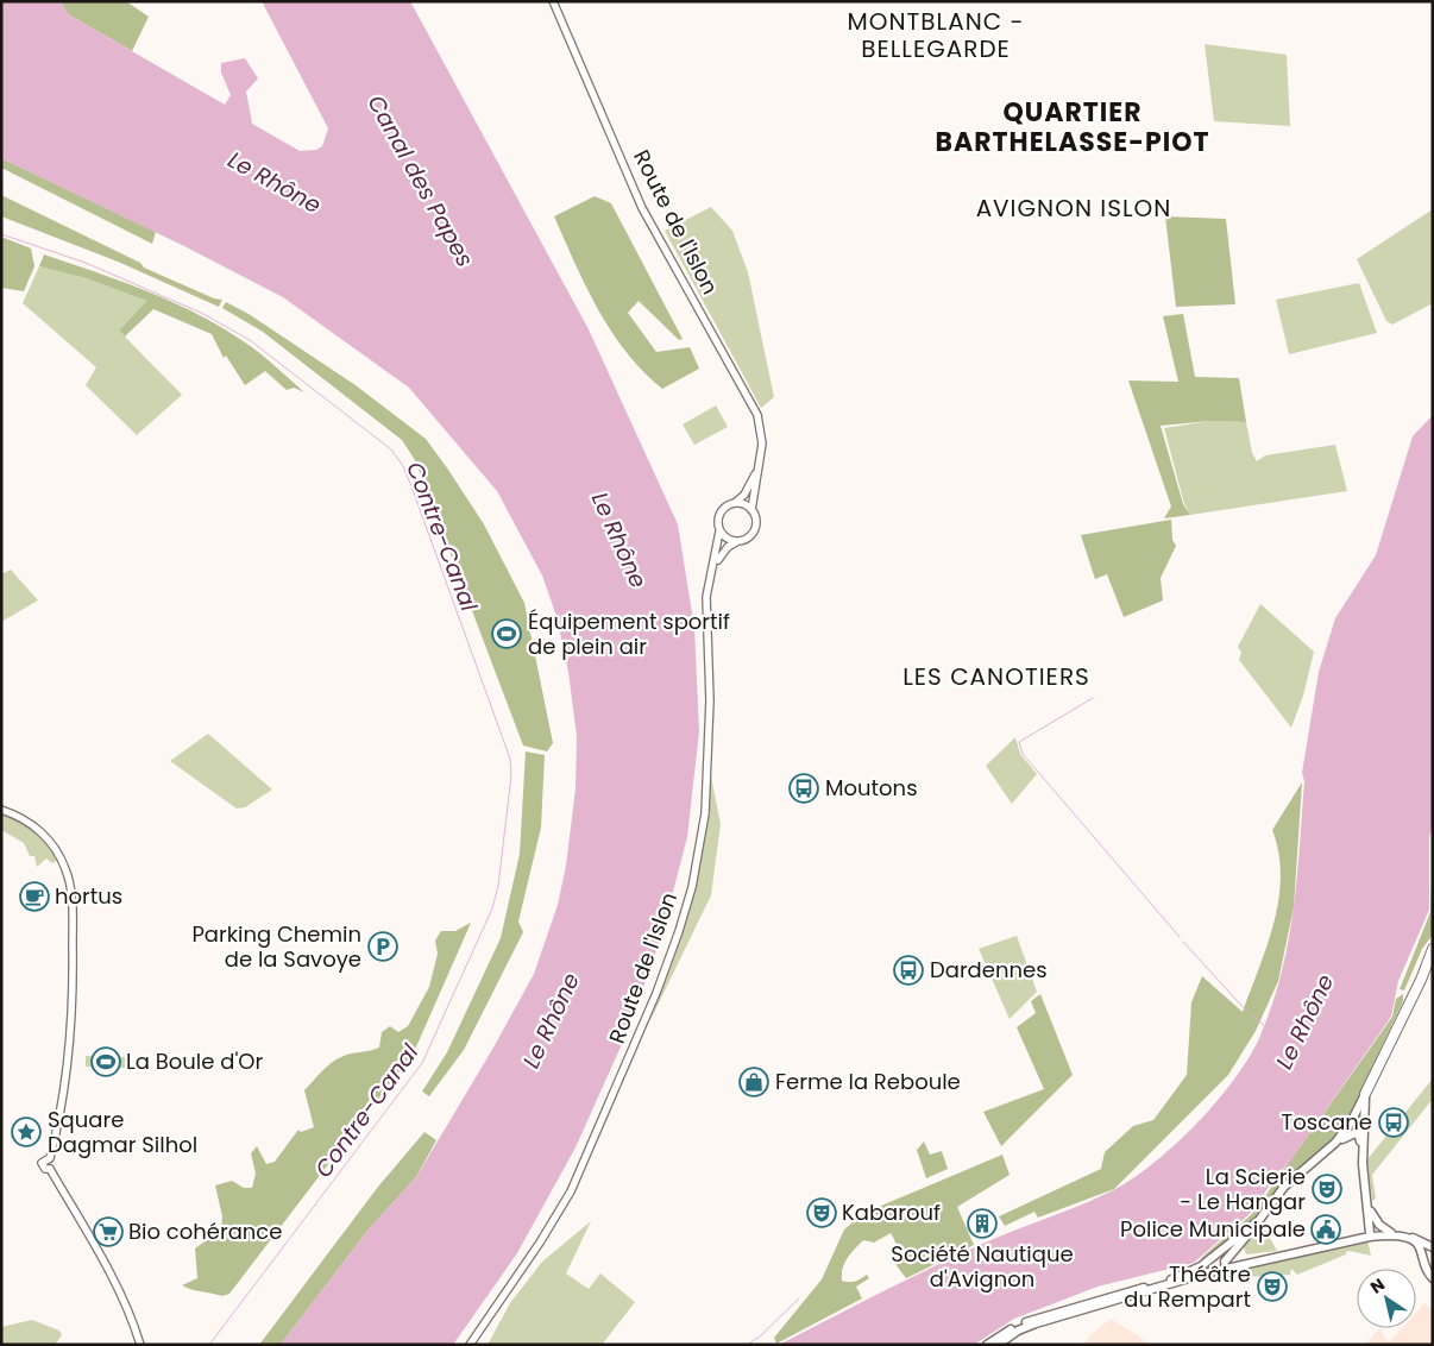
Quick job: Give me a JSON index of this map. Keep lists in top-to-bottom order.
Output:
{
  "streets": {
    "street": ["Route de l'Islon"]
  },
  "districts": [
    "MONTBLANC - BELLEGARDE",
    "QUARTIER BARTHELASSE-PIOT",
    "AVIGNON ISLON",
    "LES CANOTIERS"
  ],
  "water": ["Canal des Papes", "Le Rhône", "Contre-Canal"],
  "places": {
    "sports": ["Équipement sportif de plein air", "La Boule d'Or"],
    "bus stop": ["Moutons", "Dardennes", "Toscane"],
    "cafe": ["hortus"],
    "parking": ["Parking Chemin de la Savoye"],
    "shop": ["Ferme la Reboule"],
    "place": ["Square Dagmar Silhol"],
    "theatre": ["La Scierie - Le Hangar", "Kabarouf", "Théâtre du Rempart"],
    "building": ["Société Nautique d'Avignon"],
    "public building": ["Police Municipale"],
    "supermarket": ["Bio cohérance"]
  },
  "north": "top left"
}
